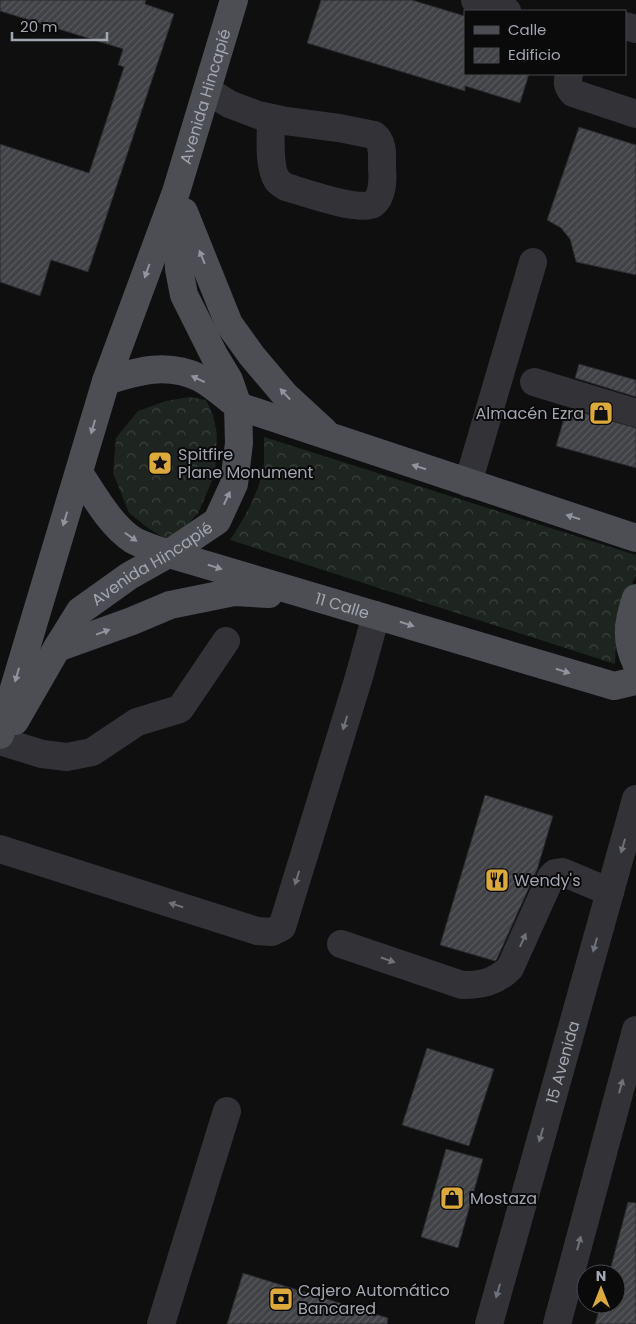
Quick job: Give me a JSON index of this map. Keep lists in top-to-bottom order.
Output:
{
  "streets": {
    "main road": ["Avenida Hincapié", "11 Calle"],
    "street": ["15 Avenida"]
  },
  "crossings": [
    ["Avenida Hincapié", "11 Calle"]
  ],
  "places": {
    "shop": ["Almacén Ezra", "Mostaza"],
    "place": ["Spitfire Plane Monument"],
    "restaurant": ["Wendy's"],
    "bank": ["Cajero Automático Bancared"]
  },
  "legend": ["Calle", "Edificio"],
  "scale_bar": "20 m",
  "north": "top"
}
